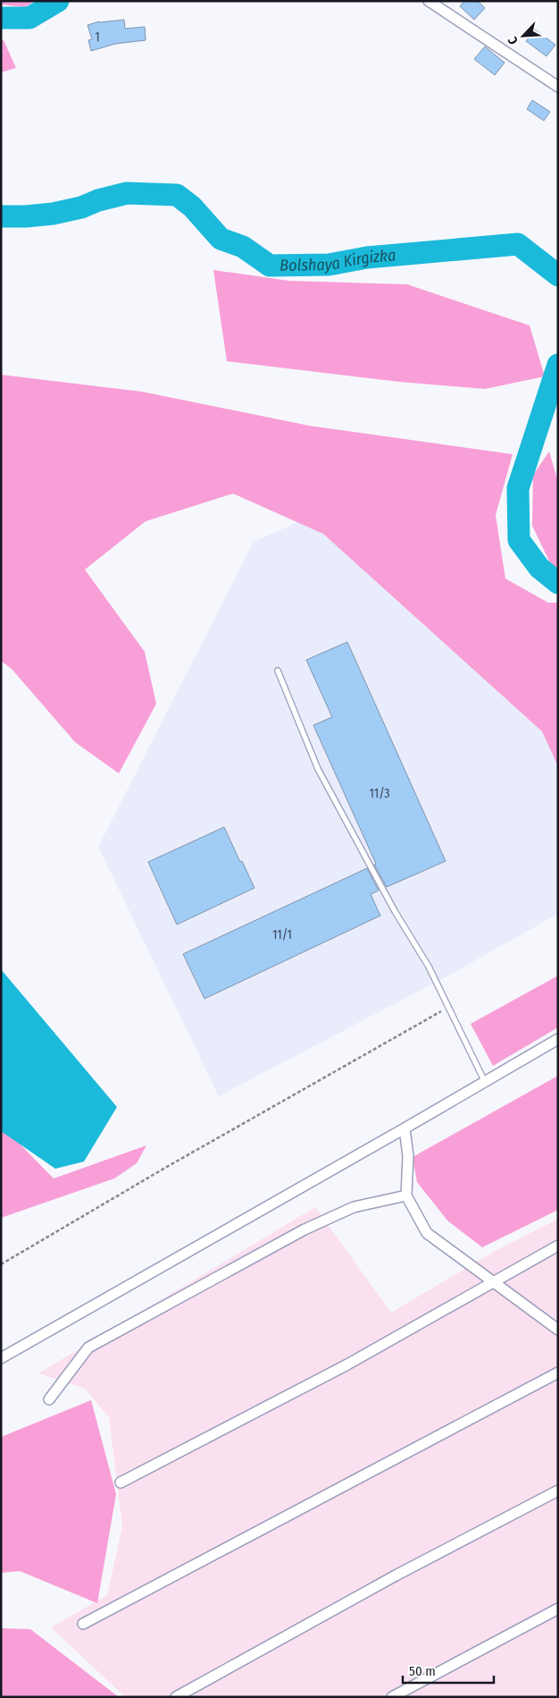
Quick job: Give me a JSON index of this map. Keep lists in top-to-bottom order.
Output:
{
  "water": ["Bolshaya Kirgizka"],
  "house_numbers": ["1", "11/3", "11/1"],
  "scale_bar": "50 m",
  "north": "bottom left"
}
